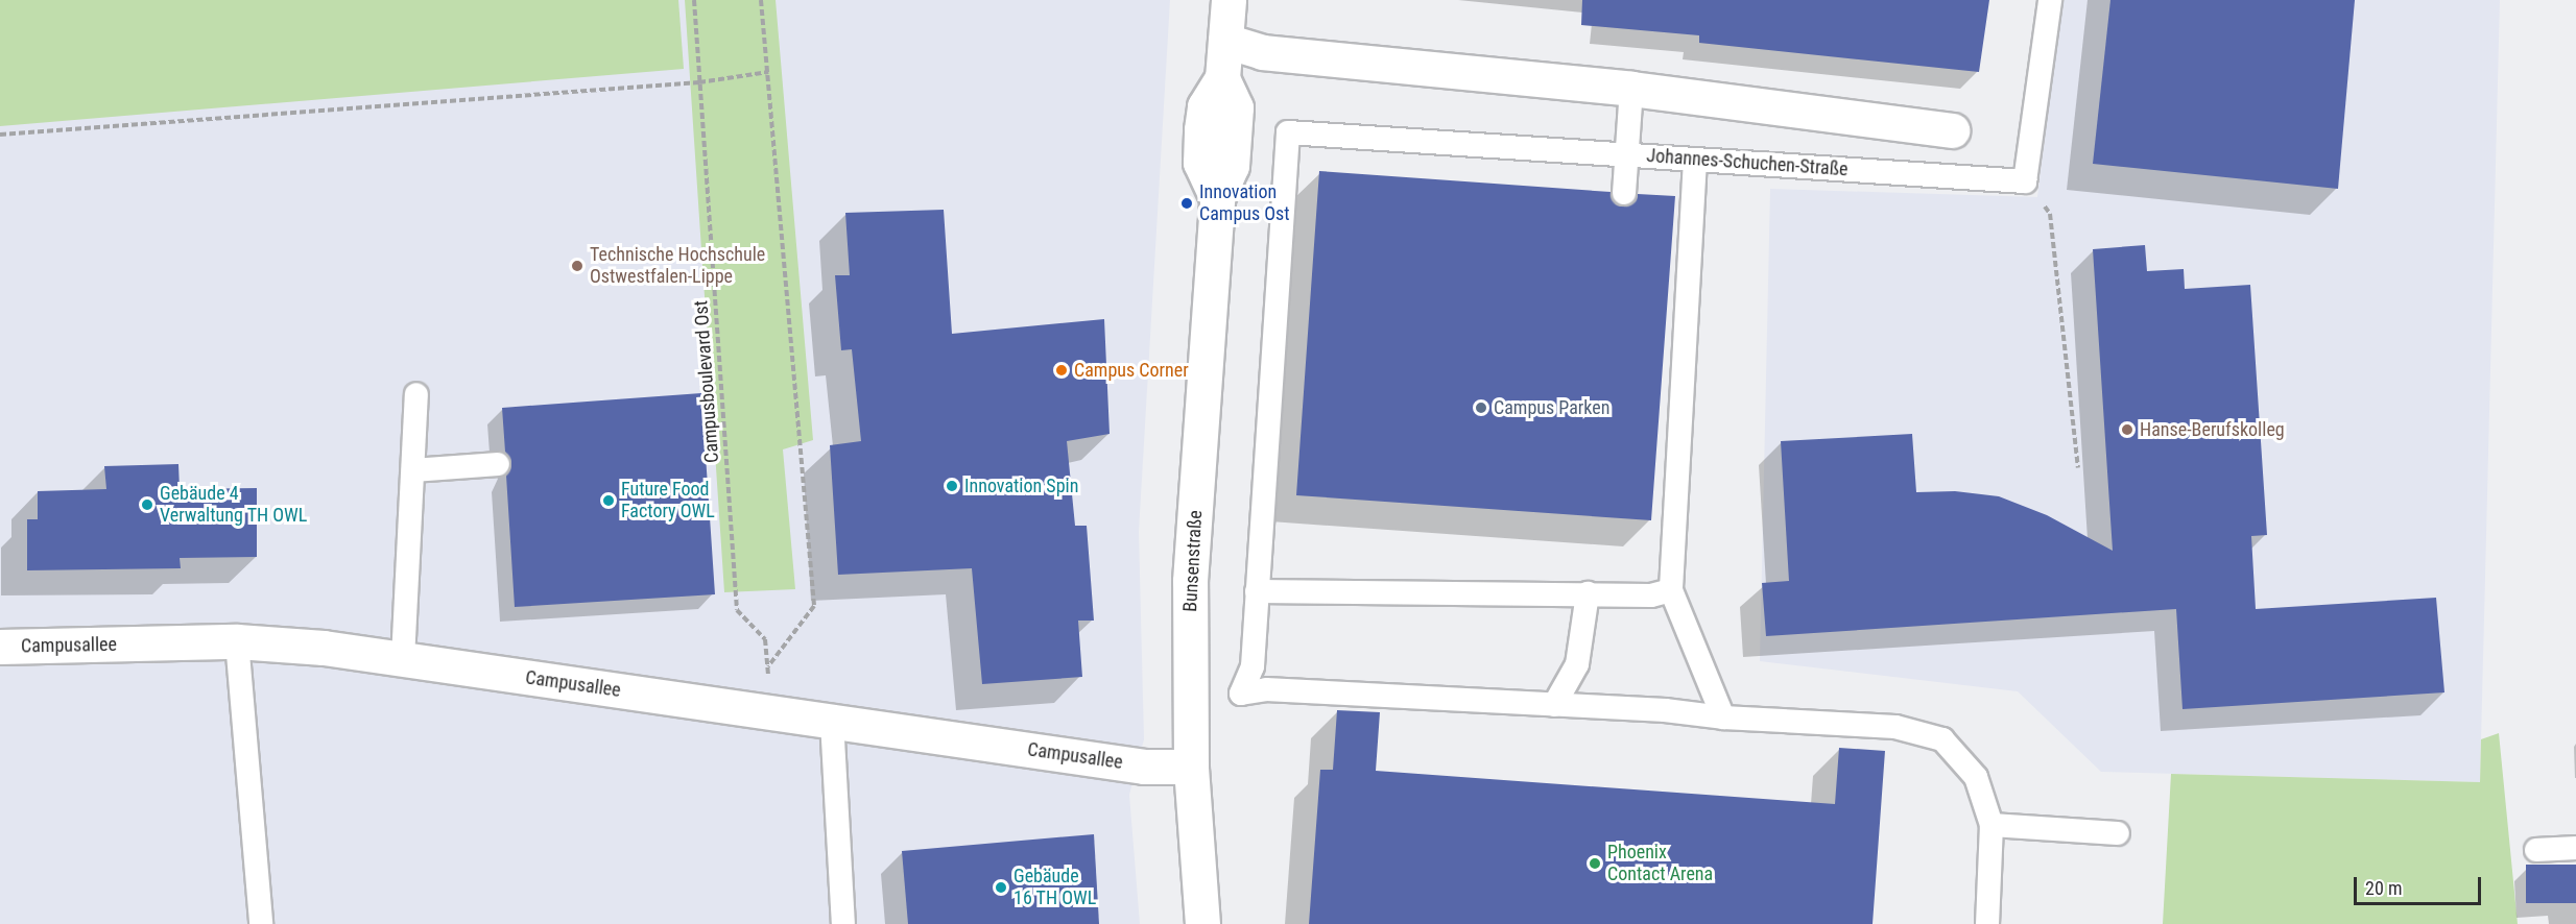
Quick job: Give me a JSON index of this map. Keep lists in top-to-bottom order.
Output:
{
  "streets": {
    "street": ["Bunsenstraße", "Campusallee"],
    "lane": ["Johannes-Schuchen-Straße"],
    "path": ["Campusboulevard Ost"]
  },
  "crossings": [
    ["Campusboulevard Ost", "Campusallee"],
    ["Bunsenstraße", "Campusallee"]
  ],
  "places": [
    "Innovation Campus Ost",
    "Technische Hochschule Ostwestfalen-Lippe",
    "Campus Corner",
    "Campus Parken",
    "Hanse-Berufskolleg",
    "Innovation Spin",
    "Future Food Factory OWL",
    "Gebäude 4 Verwaltung TH OWL",
    "Phoenix Contact Arena",
    "Gebäude 16 TH OWL"
  ],
  "scale_bar": "20 m"
}
